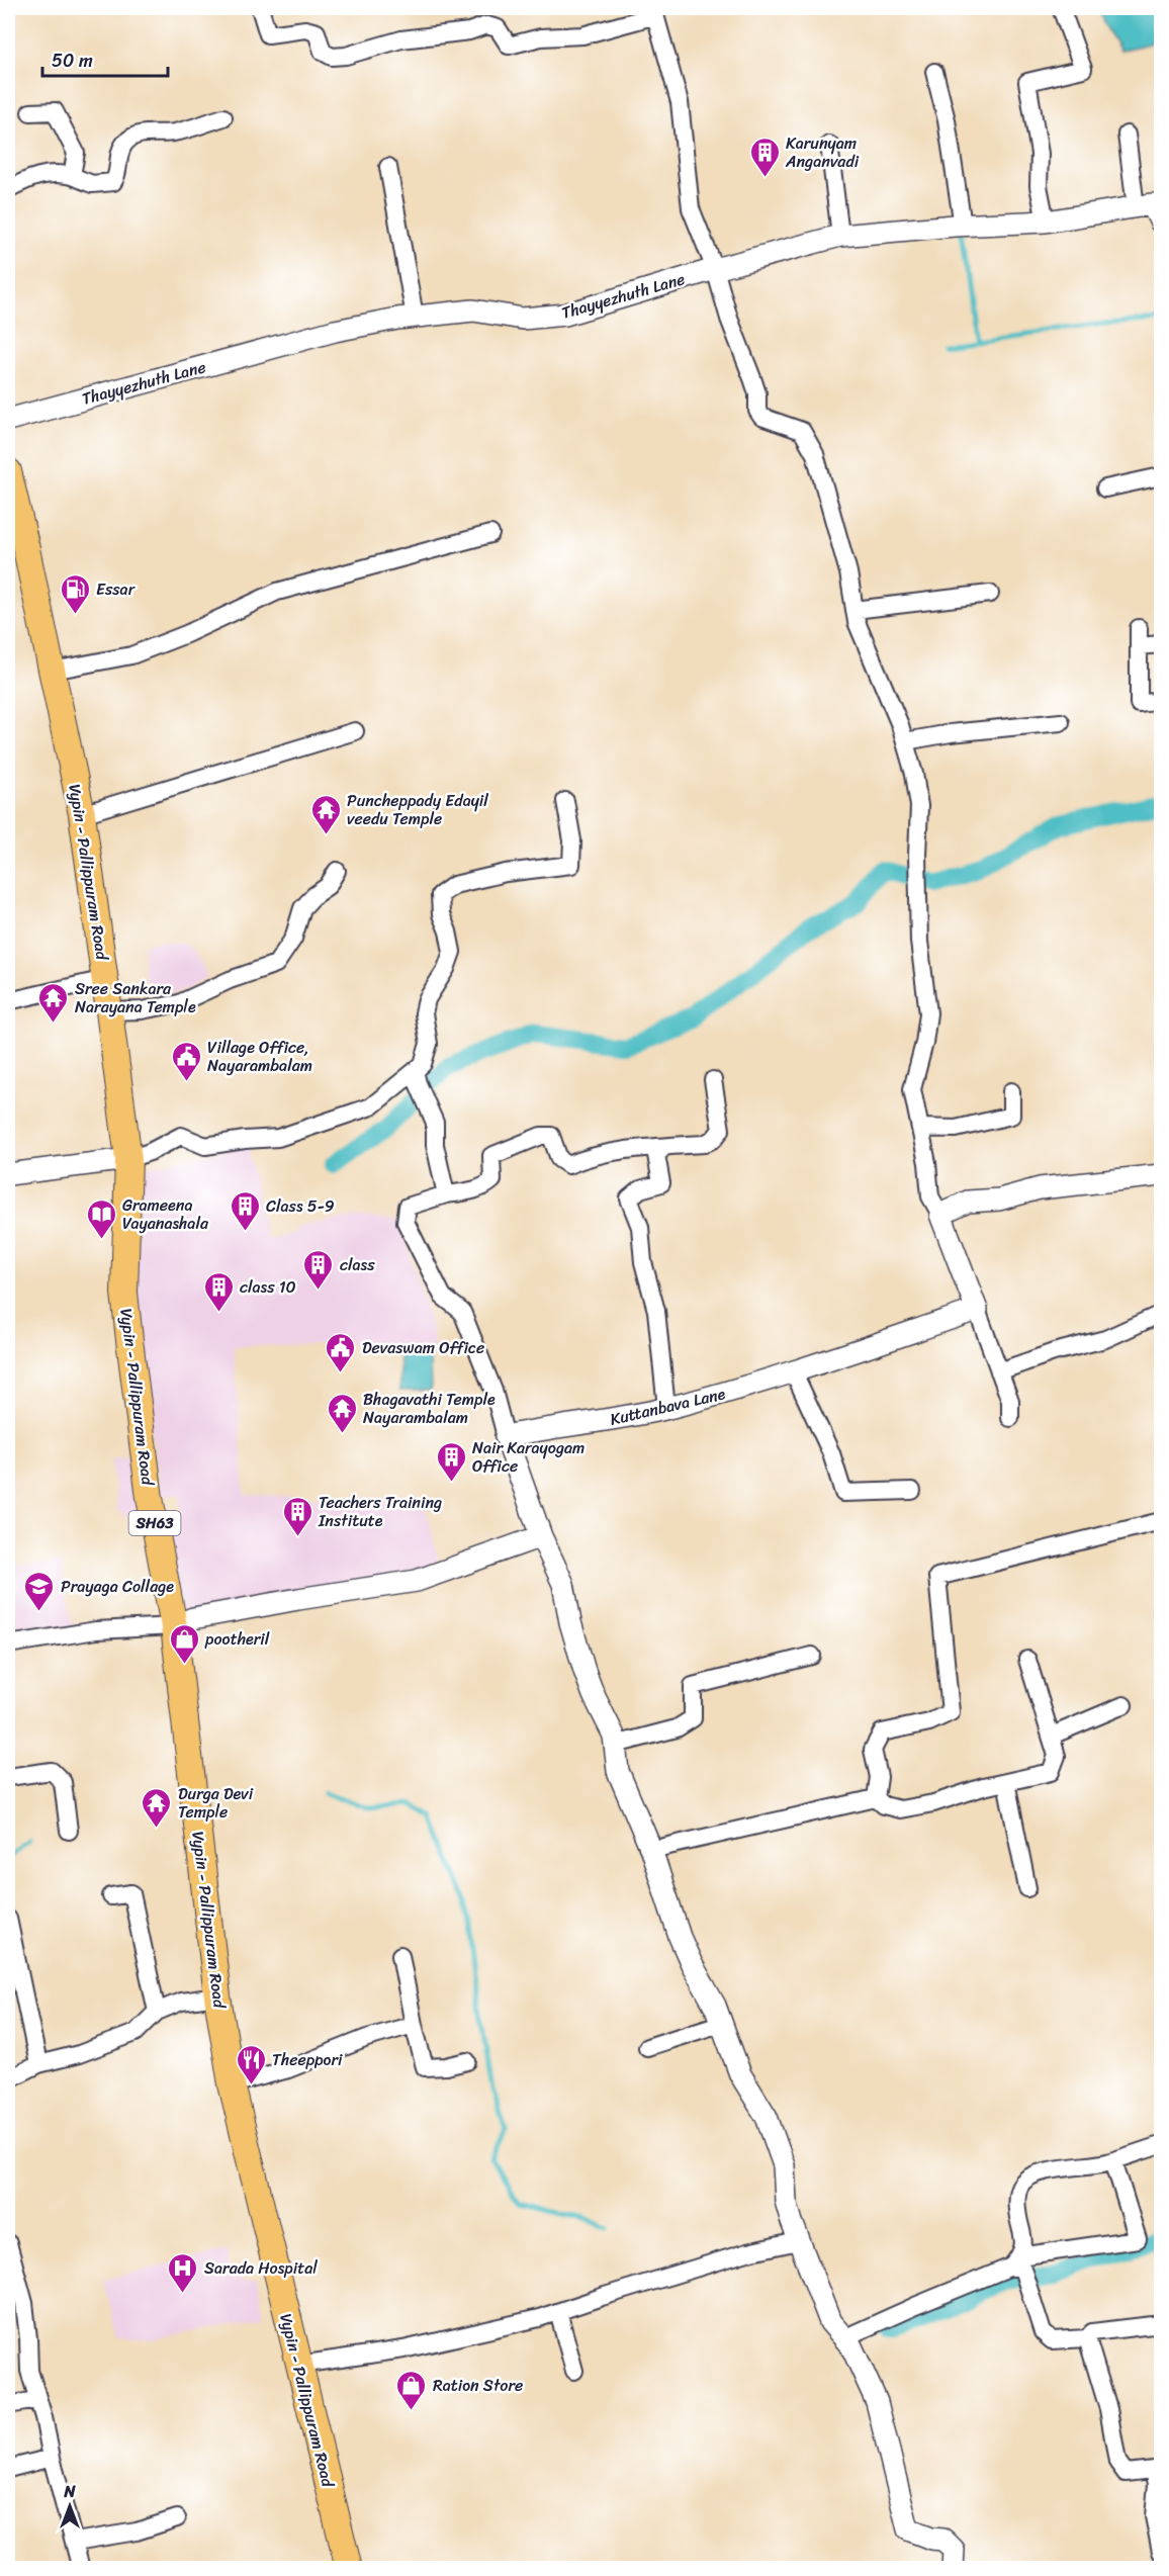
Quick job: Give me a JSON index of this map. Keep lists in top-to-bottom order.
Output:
{
  "streets": {
    "main road": ["Vypin - Pallippuram Road", "SH63"],
    "street": ["Thayyezhuth Lane", "Kuttanbava Lane"]
  },
  "places": {
    "building": [
      "Karunyam Anganvadi",
      "Class 5-9",
      "class",
      "class 10",
      "Nair Karayogam Office",
      "Teachers Training Institute"
    ],
    "fuel station": ["Essar"],
    "temple": [
      "Puncheppady Edayil veedu Temple",
      "Sree Sankara Narayana Temple",
      "Bhagavathi Temple Nayarambalam",
      "Durga Devi Temple"
    ],
    "public building": ["Village Office, Nayarambalam", "Devaswam Office"],
    "library": ["Grameena Vayanashala"],
    "school or university": ["Prayaga Collage"],
    "shop": ["pootheril", "Ration Store"],
    "restaurant": ["Theeppori"],
    "hospital": ["Sarada Hospital"]
  },
  "scale_bar": "50 m",
  "north": "top"
}
